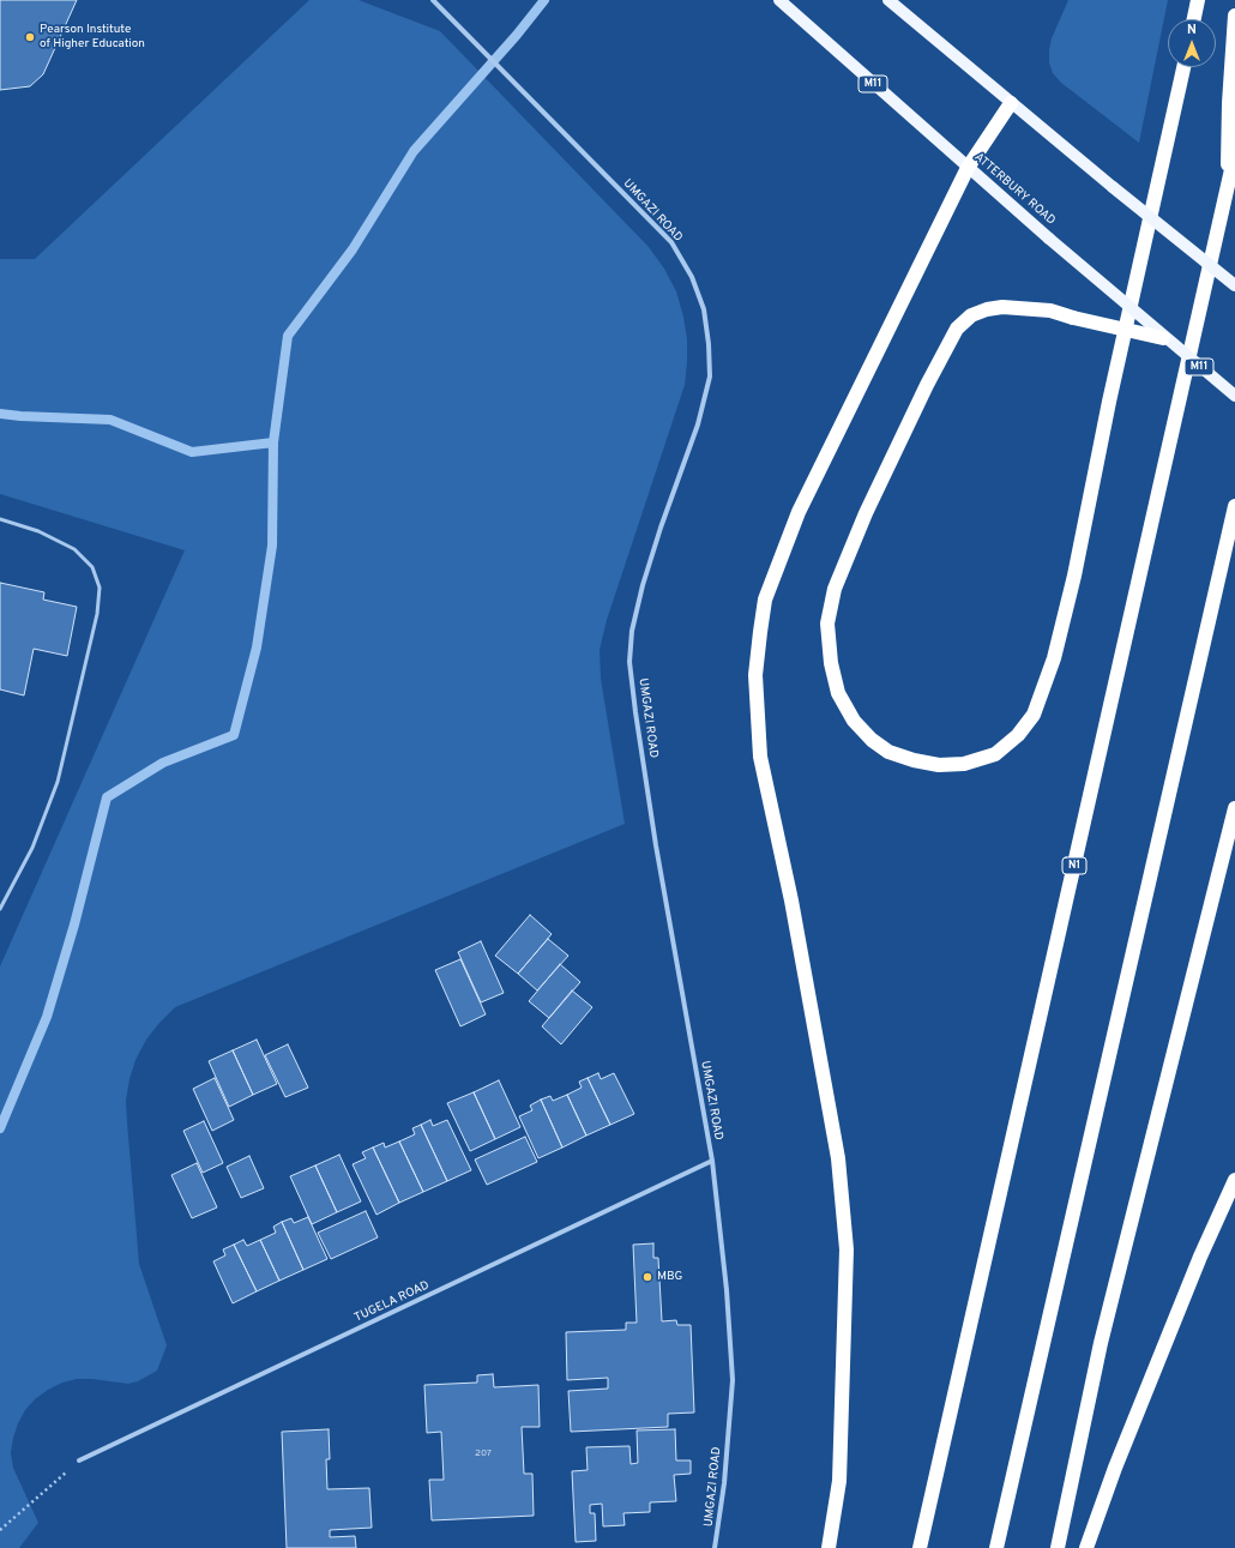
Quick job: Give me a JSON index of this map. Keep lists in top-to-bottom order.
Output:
{
  "streets": {
    "highway": ["N1"],
    "main road": ["M11", "ATTERBURY ROAD"],
    "street": ["UMGAZI ROAD", "TUGELA ROAD"]
  },
  "crossings": [
    ["UMGAZI ROAD", "TUGELA ROAD"]
  ],
  "places": ["Pearson Institute of Higher Education", "MBG"],
  "house_numbers": ["207"],
  "north": "top"
}
